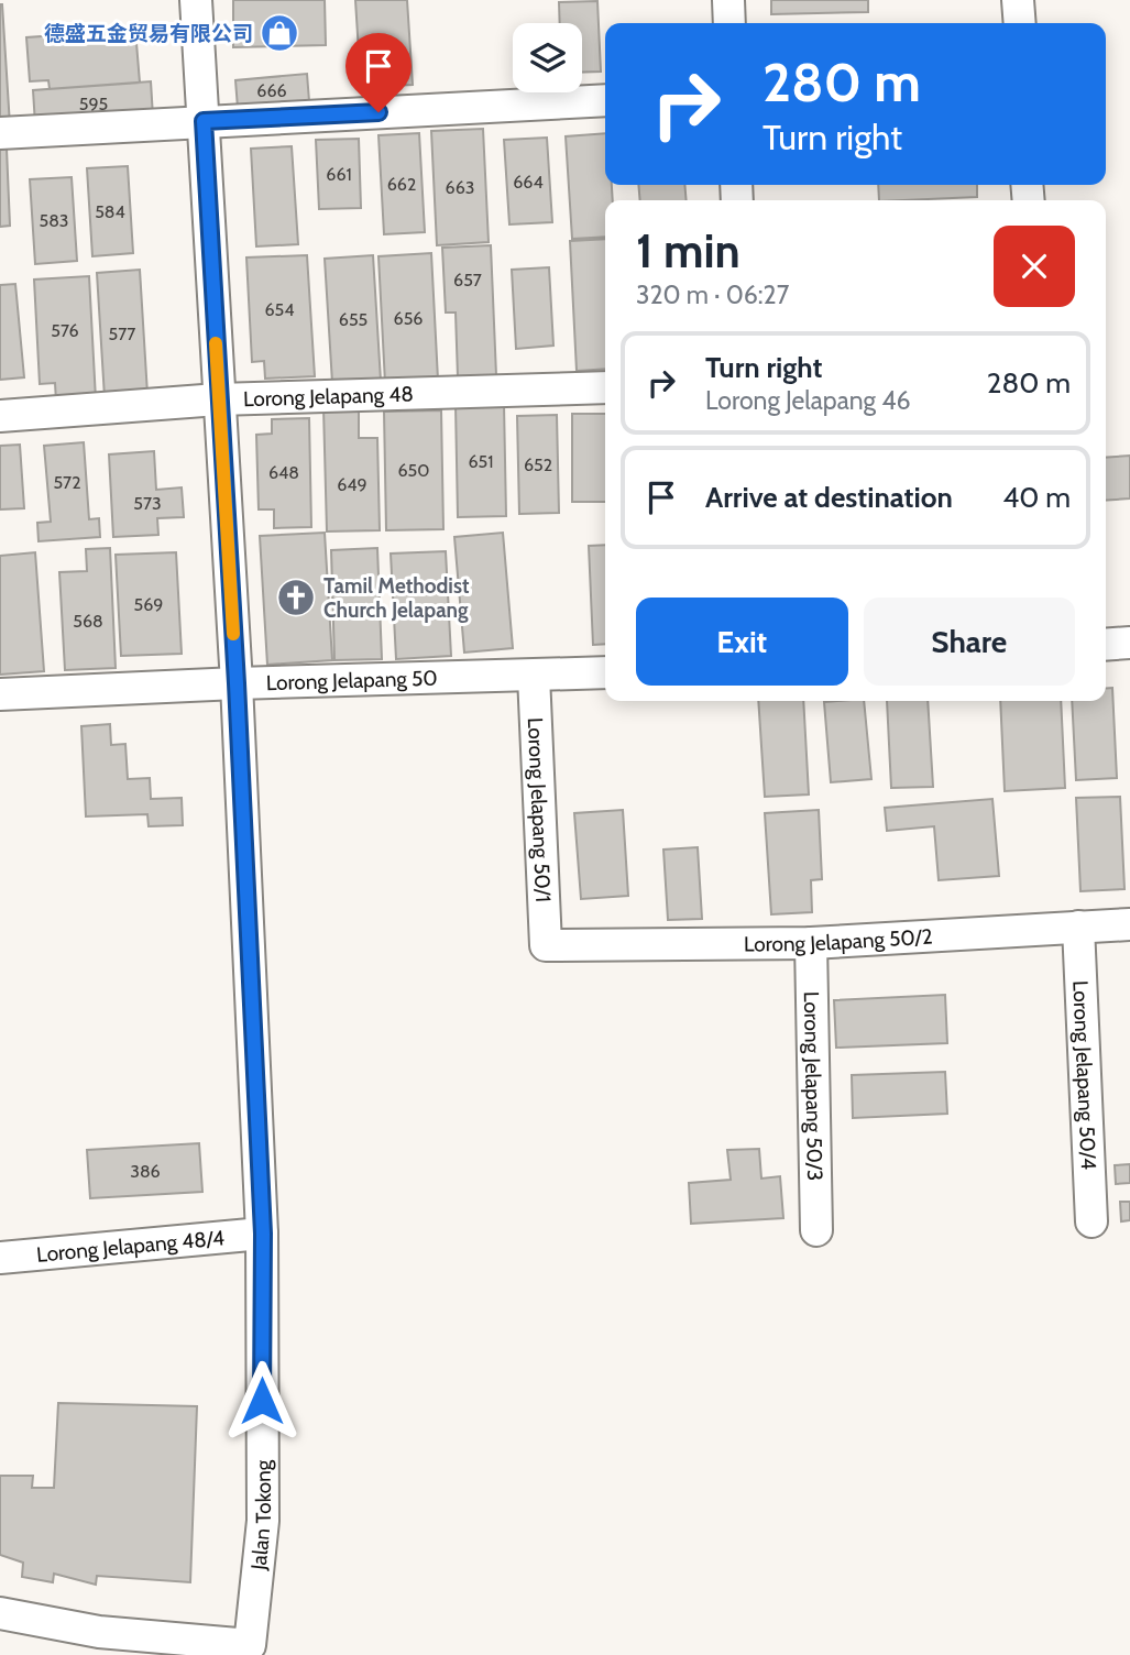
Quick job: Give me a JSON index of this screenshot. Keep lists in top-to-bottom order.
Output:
{
  "streets": {
    "street": [
      "Lorong Jelapang 48",
      "Lorong Jelapang 50",
      "Lorong Jelapang 50/1",
      "Lorong Jelapang 50/2",
      "Lorong Jelapang 50/4",
      "Lorong Jelapang 50/3",
      "Lorong Jelapang 48/4",
      "Jalan Tokong"
    ]
  },
  "crossings": [
    ["Lorong Jelapang 48", "Jalan Tokong"],
    ["Lorong Jelapang 50", "Lorong Jelapang 50/1"],
    ["Lorong Jelapang 50", "Jalan Tokong"],
    ["Lorong Jelapang 50/1", "Lorong Jelapang 50/2"],
    ["Lorong Jelapang 50/2", "Lorong Jelapang 50/4"],
    ["Lorong Jelapang 50/2", "Lorong Jelapang 50/3"],
    ["Lorong Jelapang 48/4", "Jalan Tokong"]
  ],
  "places": {
    "shop": ["德盛五金贸易有限公司"],
    "church": ["Tamil Methodist Church Jelapang"]
  },
  "house_numbers": [
    "666",
    "595",
    "661",
    "664",
    "662",
    "663",
    "584",
    "583",
    "657",
    "654",
    "656",
    "655",
    "576",
    "577",
    "651",
    "652",
    "650",
    "648",
    "572",
    "649",
    "573",
    "569",
    "568",
    "386"
  ],
  "page": {
    "turn": ["280 m", "Turn right"],
    "heading": ["1 min", "320 m · 06:27"],
    "list": [
      {
        "name": "Turn right",
        "note": "Lorong Jelapang 46",
        "value": "280 m"
      },
      {
        "name": "Arrive at destination",
        "value": "40 m"
      }
    ],
    "buttons": ["Exit", "Share"]
  }
}
